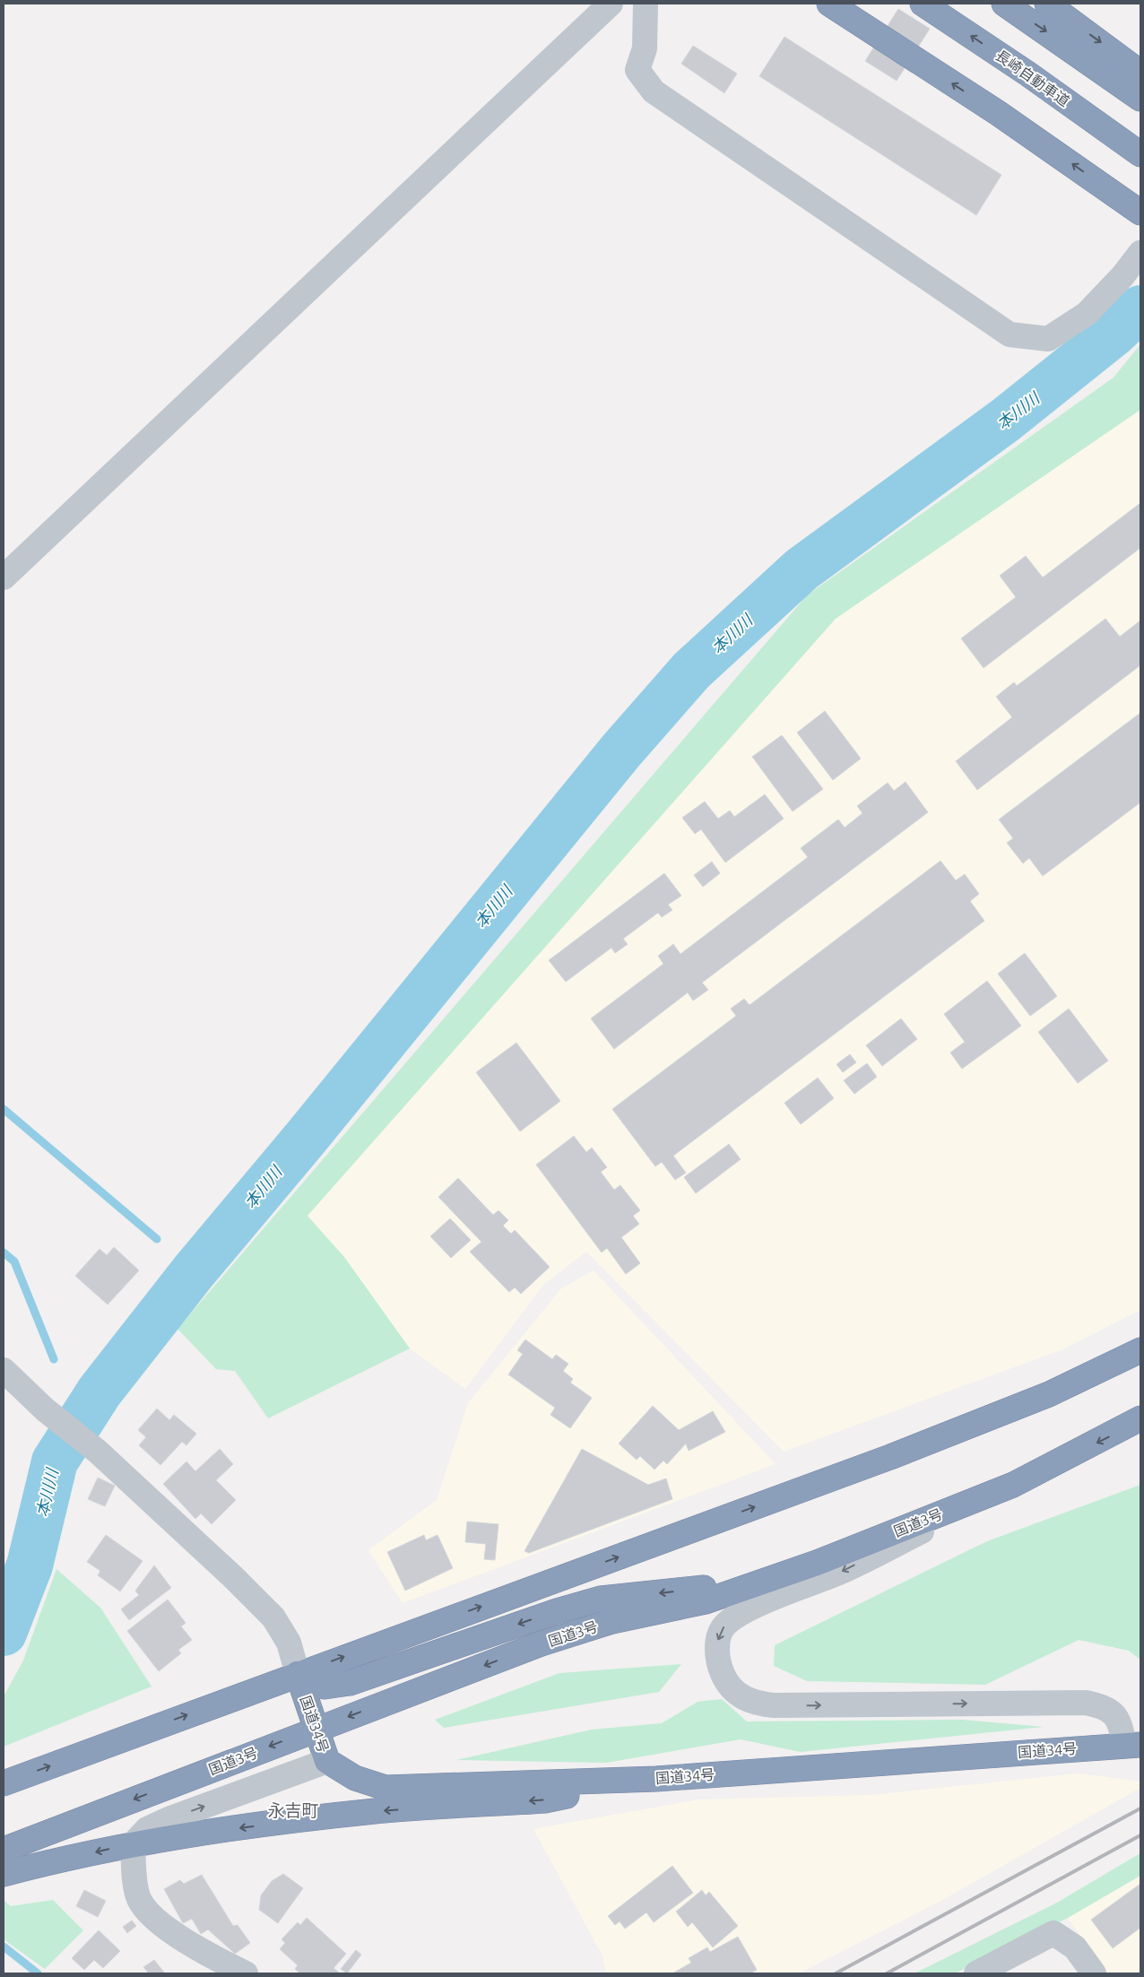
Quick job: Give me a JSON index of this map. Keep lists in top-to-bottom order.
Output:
{
  "streets": {
    "highway": ["長崎自動車道", "国道3号", "国道34号"]
  },
  "crossings": [
    ["国道3号", "国道34号"]
  ],
  "districts": ["永吉町"],
  "water": ["本川川"]
}
